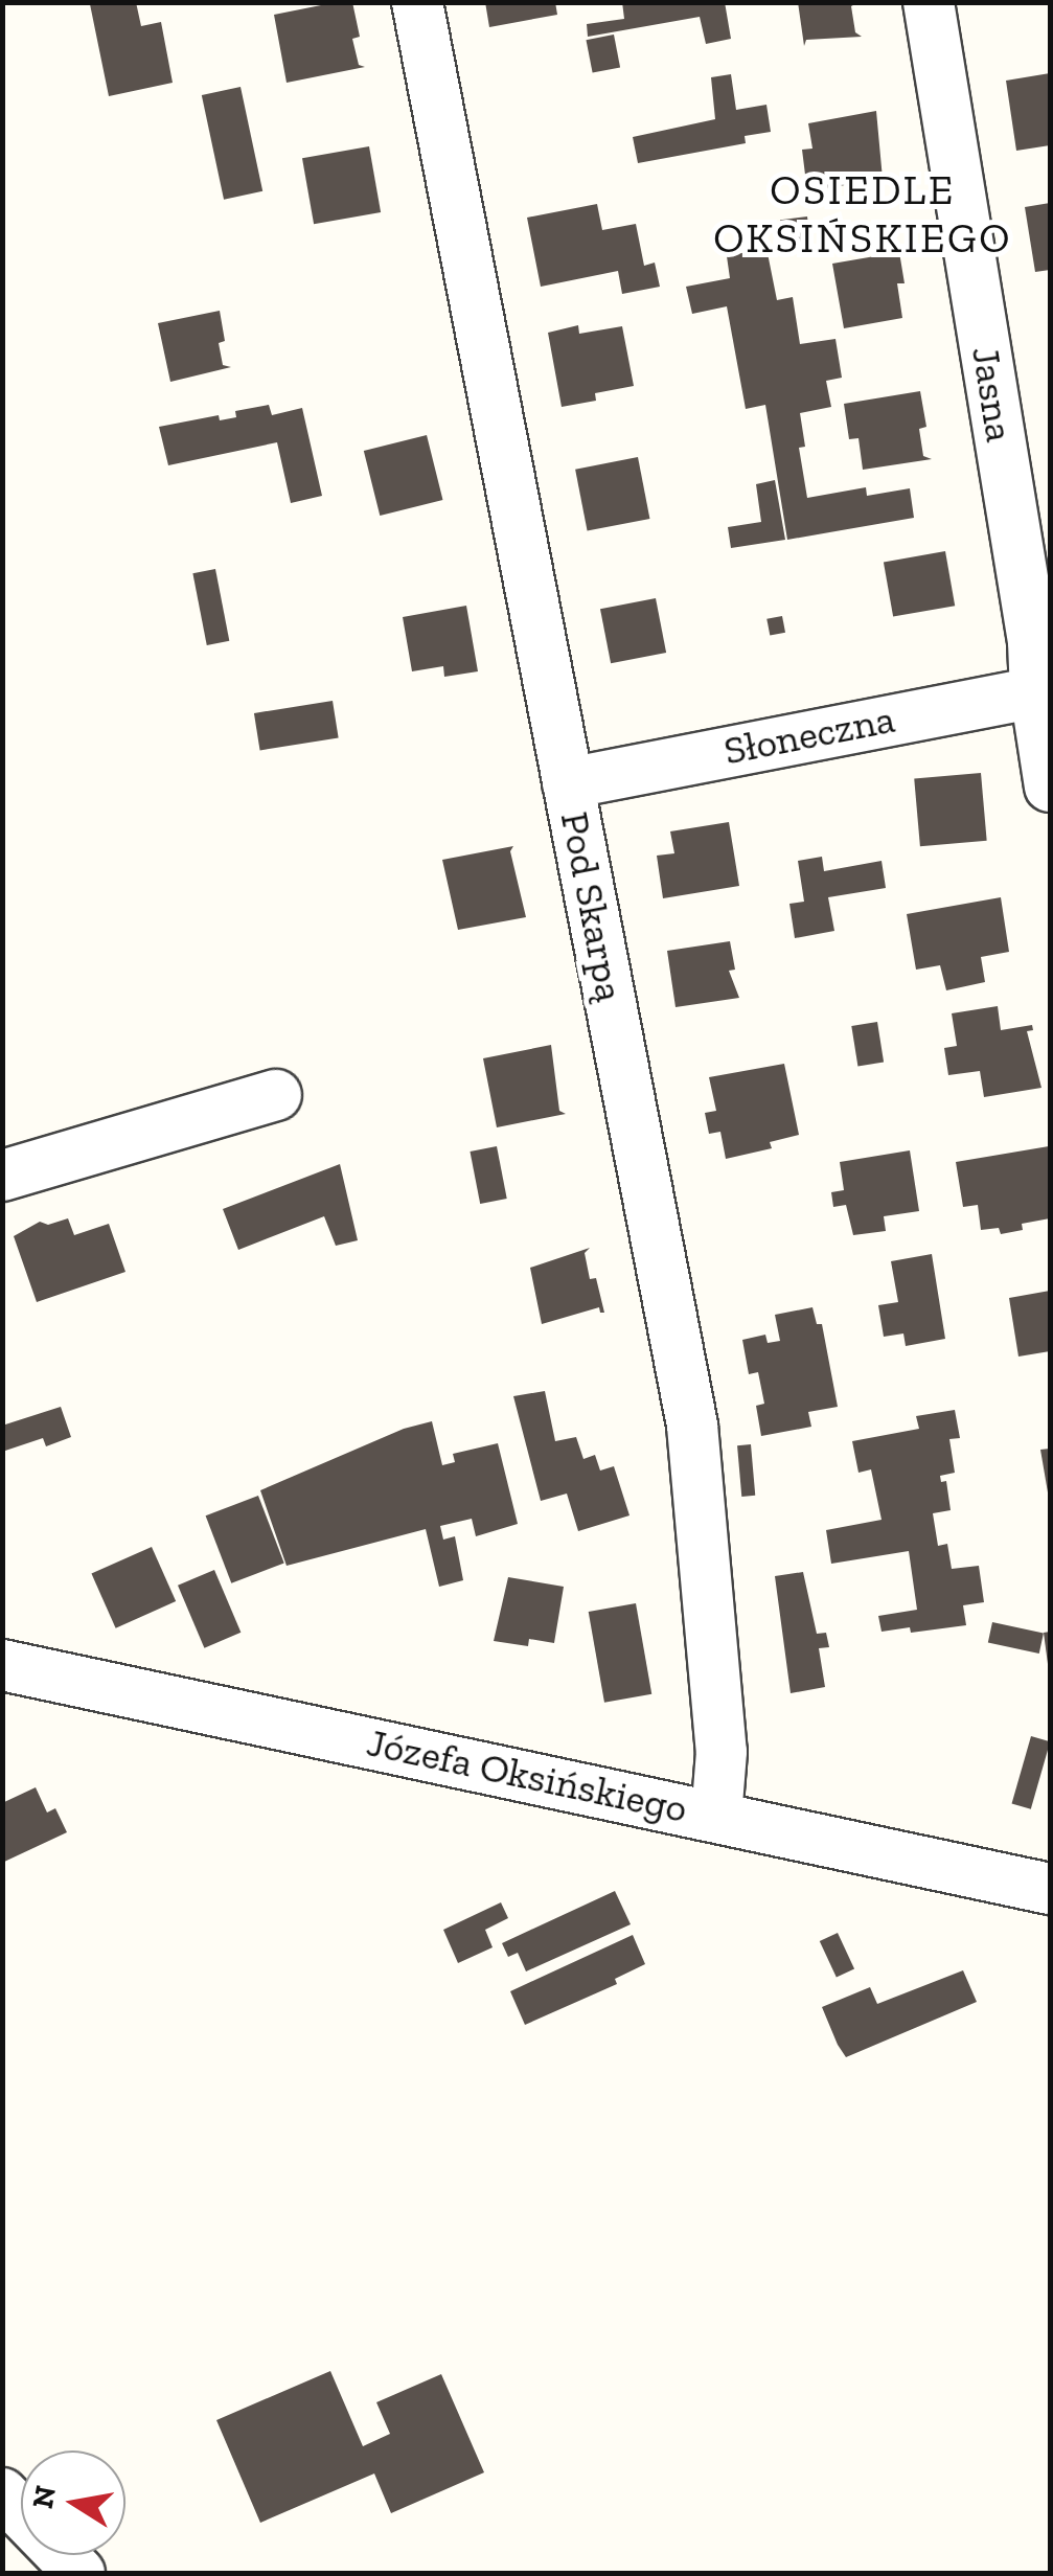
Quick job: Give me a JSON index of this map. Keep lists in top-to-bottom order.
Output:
{
  "streets": {
    "street": [
      "Jasna",
      "Słoneczna",
      "Pod Skarpą",
      "Józefa Oksińskiego"
    ]
  },
  "crossings": [
    ["Jasna", "Słoneczna"],
    ["Słoneczna", "Pod Skarpą"],
    ["Pod Skarpą", "Józefa Oksińskiego"]
  ],
  "districts": ["OSIEDLE OKSIŃSKIEGO"],
  "north": "left"
}
